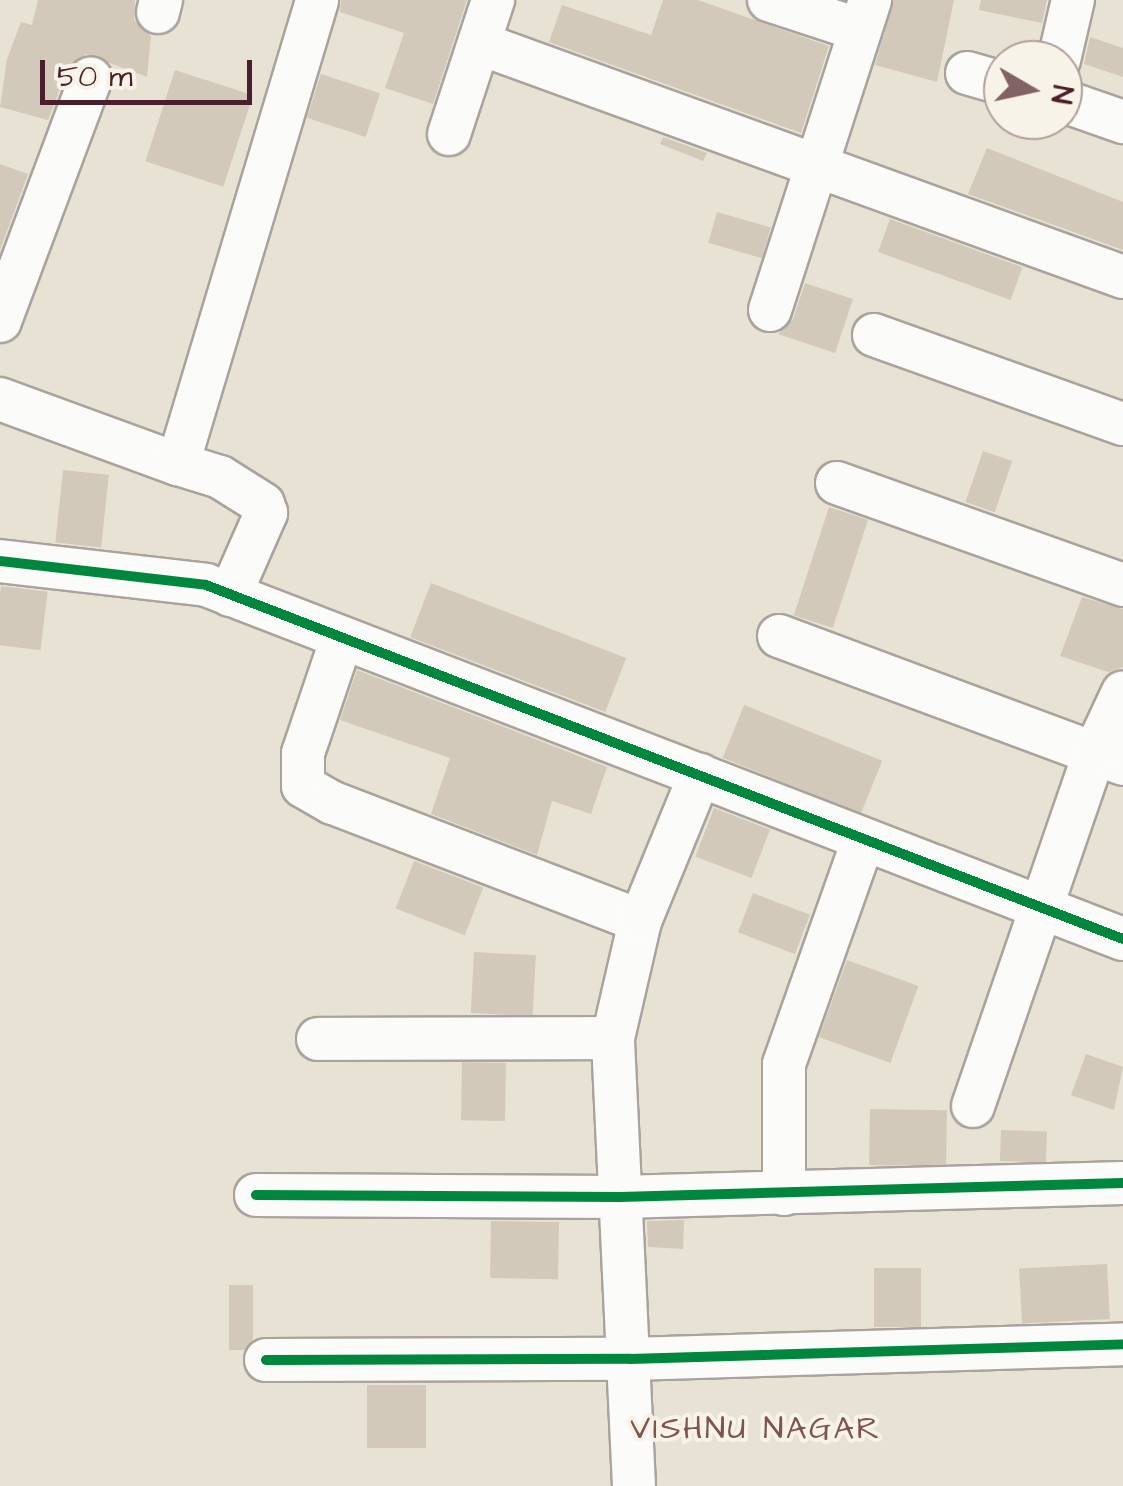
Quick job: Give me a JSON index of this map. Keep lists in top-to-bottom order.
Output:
{
  "districts": ["VISHNU NAGAR"],
  "scale_bar": "50 m",
  "north": "right"
}
